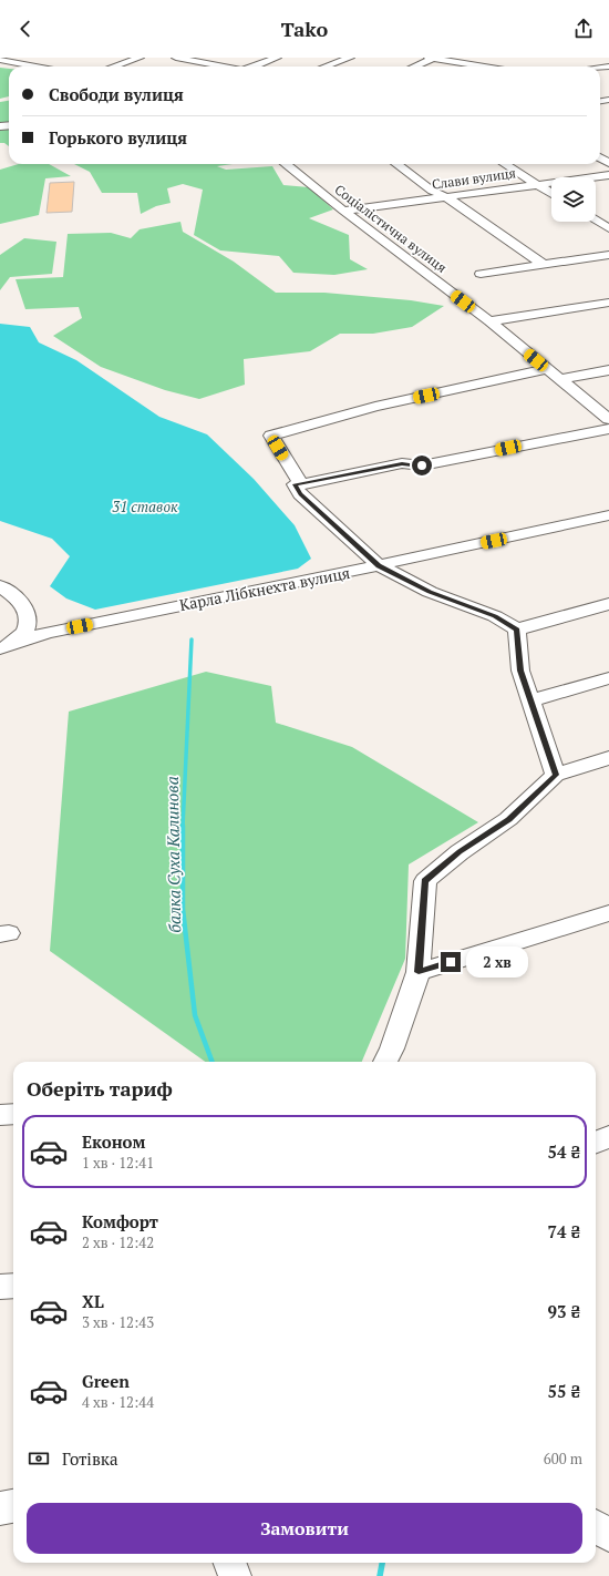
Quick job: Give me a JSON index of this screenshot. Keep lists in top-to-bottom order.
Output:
{
  "streets": {
    "street": ["Слави вулиця", "Соціалістична вулиця", "Карла Лібкнехта вулиця"]
  },
  "crossings": [
    ["Слави вулиця", "Соціалістична вулиця"]
  ],
  "water": ["31 ставок", "балка Суха Калинова"],
  "page": {
    "header": "Tako",
    "banner": ["Свободи вулиця", "Горького вулиця"],
    "bubble": "2 хв",
    "heading": "Оберіть тариф",
    "list": [
      {
        "name": "Економ",
        "note": "1 хв · 12:41",
        "value": "54 ₴"
      },
      {
        "name": "Комфорт",
        "note": "2 хв · 12:42",
        "value": "74 ₴"
      },
      {
        "name": "XL",
        "note": "3 хв · 12:43",
        "value": "93 ₴"
      },
      {
        "name": "Green",
        "note": "4 хв · 12:44",
        "value": "55 ₴"
      }
    ],
    "pay": ["Готівка", "600 m"],
    "buttons": "Замовити"
  }
}
